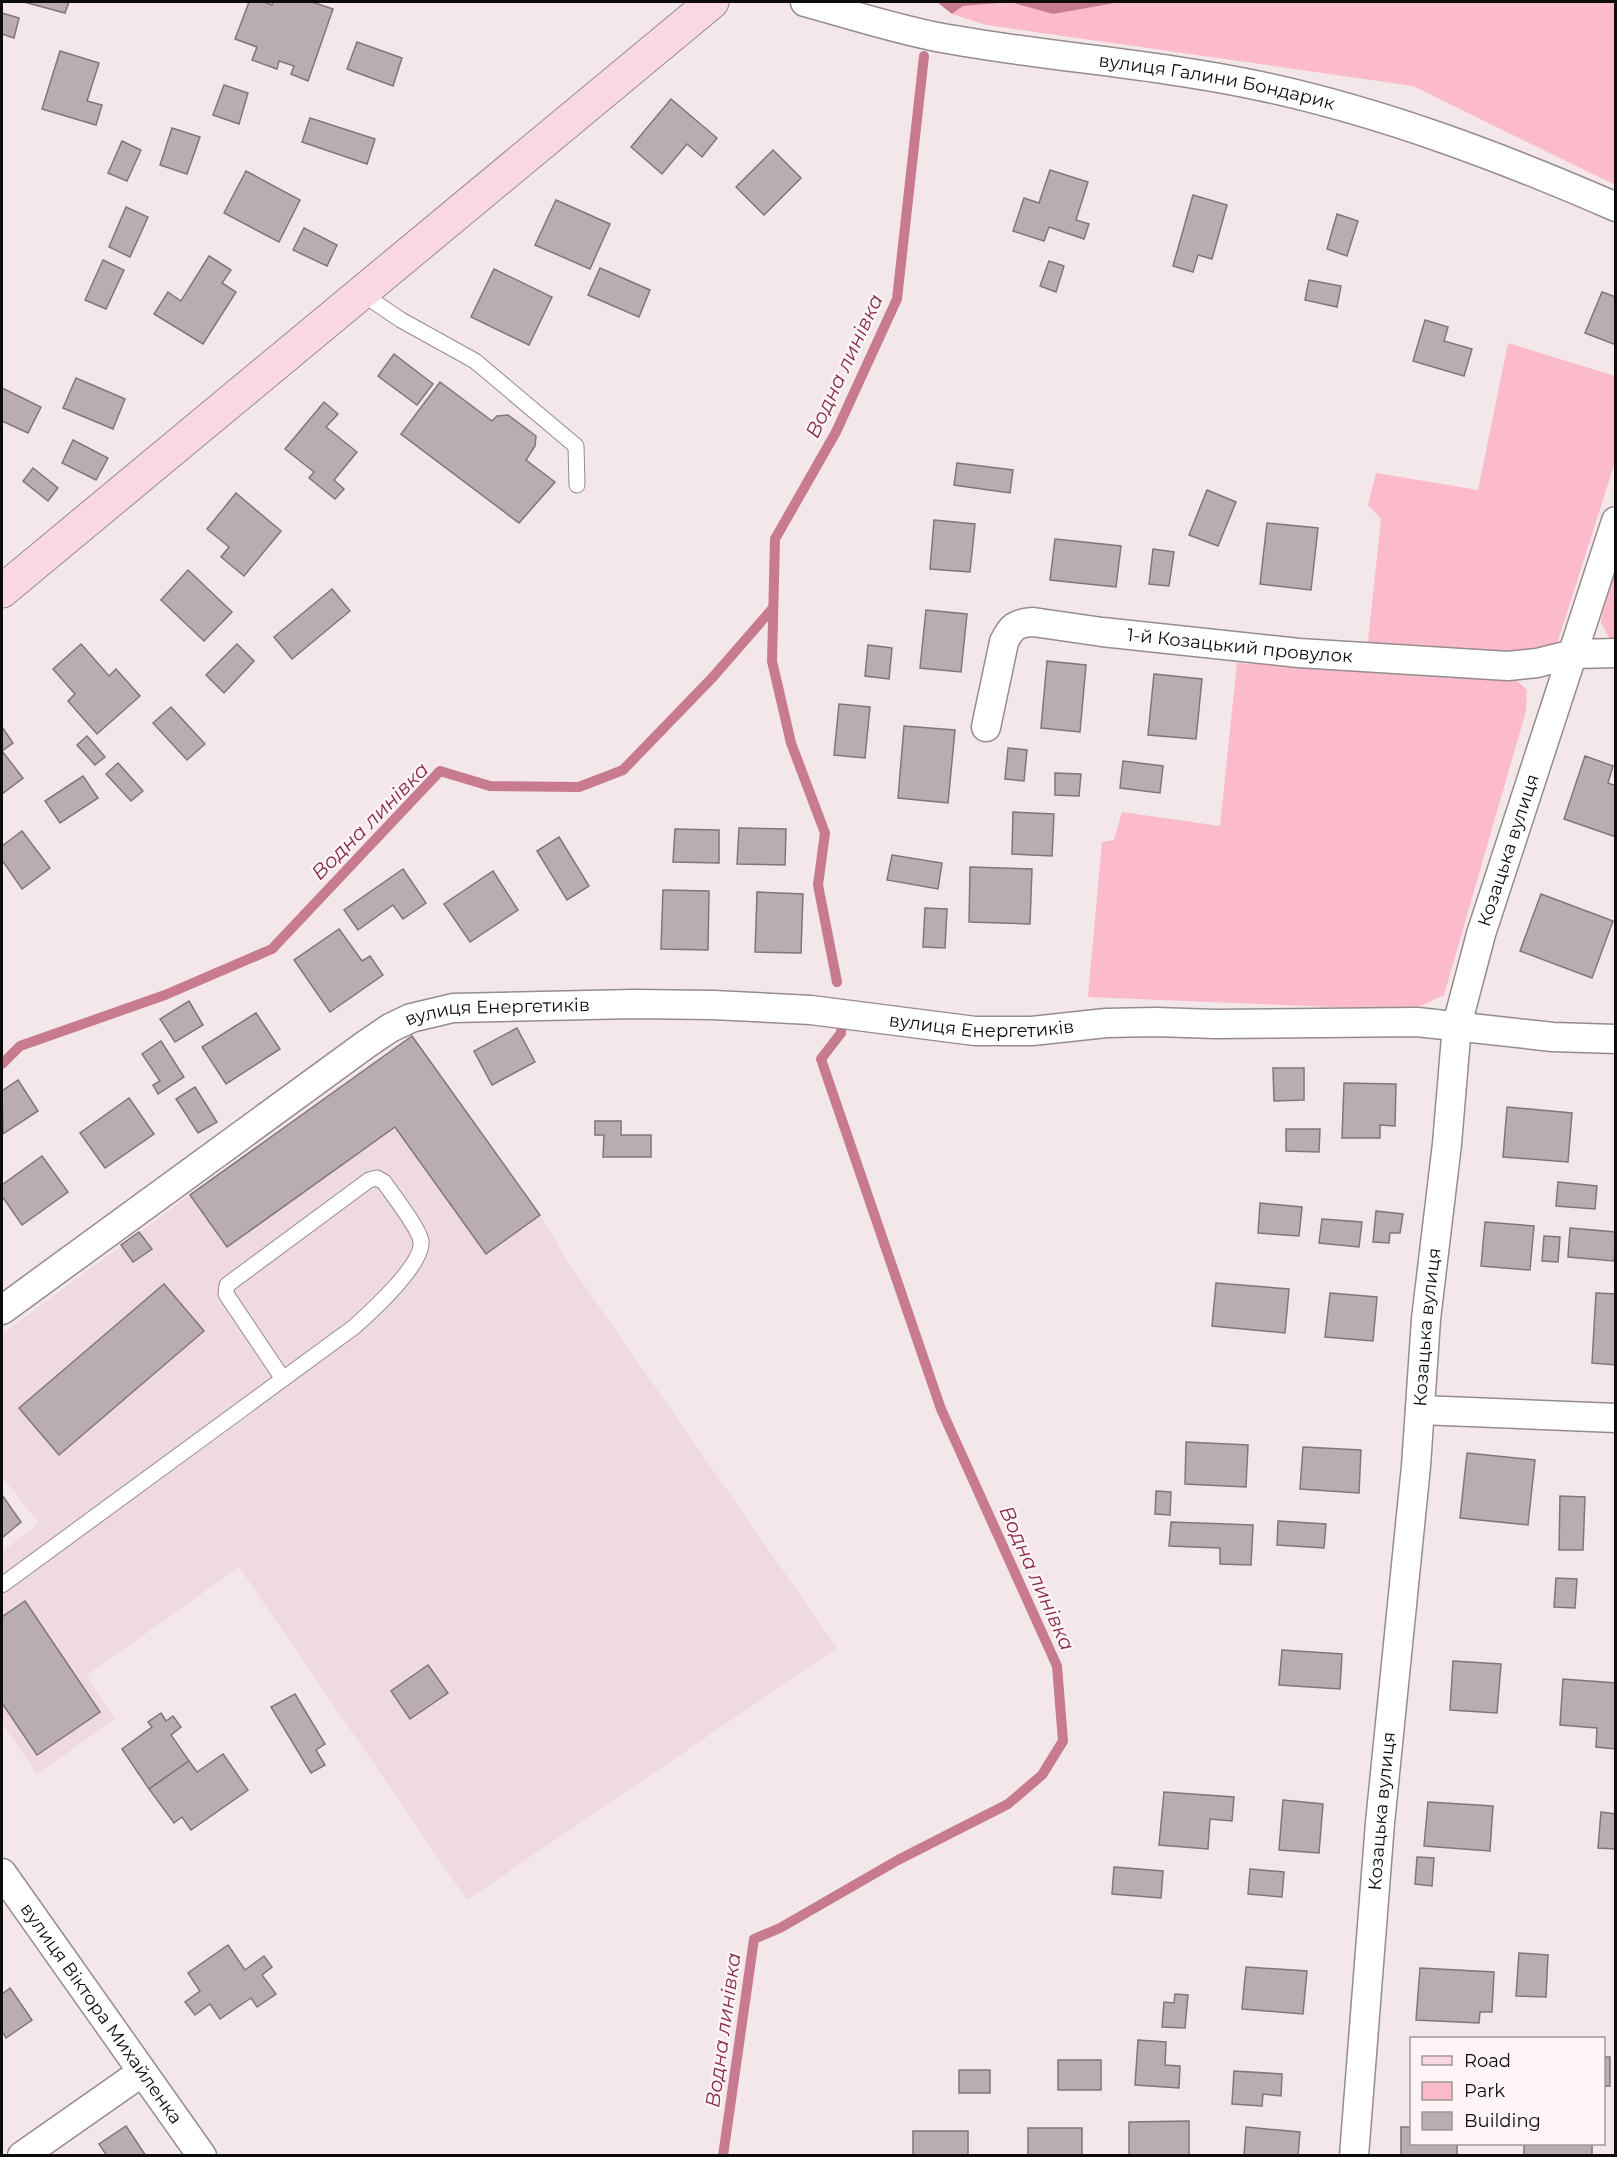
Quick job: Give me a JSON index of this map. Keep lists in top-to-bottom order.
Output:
{
  "streets": {
    "street": [
      "вулиця Галини Бондарик",
      "1-й Козацький провулок",
      "Козацька вулиця",
      "вулиця Енергетиків",
      "вулиця Віктора Михайленка"
    ]
  },
  "crossings": [
    ["1-й Козацький провулок", "Козацька вулиця"],
    ["Козацька вулиця", "вулиця Енергетиків"]
  ],
  "water": ["Водна линівка"],
  "legend": ["Road", "Park", "Building"]
}
